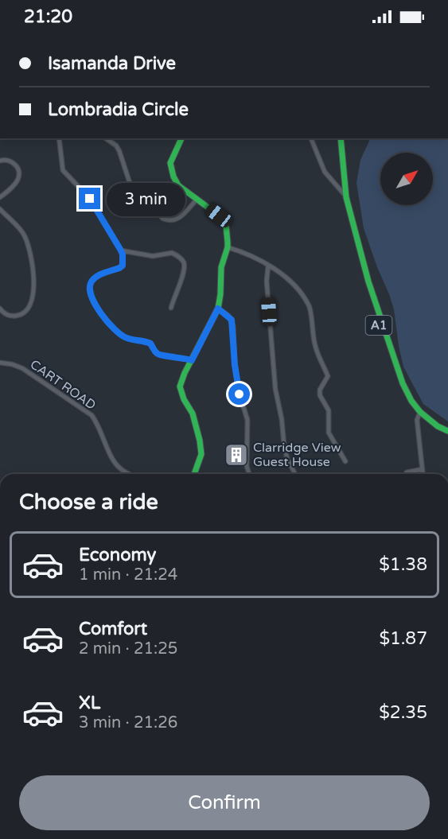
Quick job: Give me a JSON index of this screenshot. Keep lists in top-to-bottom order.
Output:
{
  "streets": {
    "street": ["A1", "CART ROAD"]
  },
  "places": {
    "building": ["Clarridge View Guest House"]
  },
  "north": "top right",
  "page": {
    "status": "21:20",
    "banner": ["Isamanda Drive", "Lombradia Circle"],
    "bubble": "3 min",
    "heading": "Choose a ride",
    "list": [
      {
        "name": "Economy",
        "note": "1 min · 21:24",
        "value": "$1.38"
      },
      {
        "name": "Comfort",
        "note": "2 min · 21:25",
        "value": "$1.87"
      },
      {
        "name": "XL",
        "note": "3 min · 21:26",
        "value": "$2.35"
      }
    ],
    "buttons": "Confirm"
  }
}
